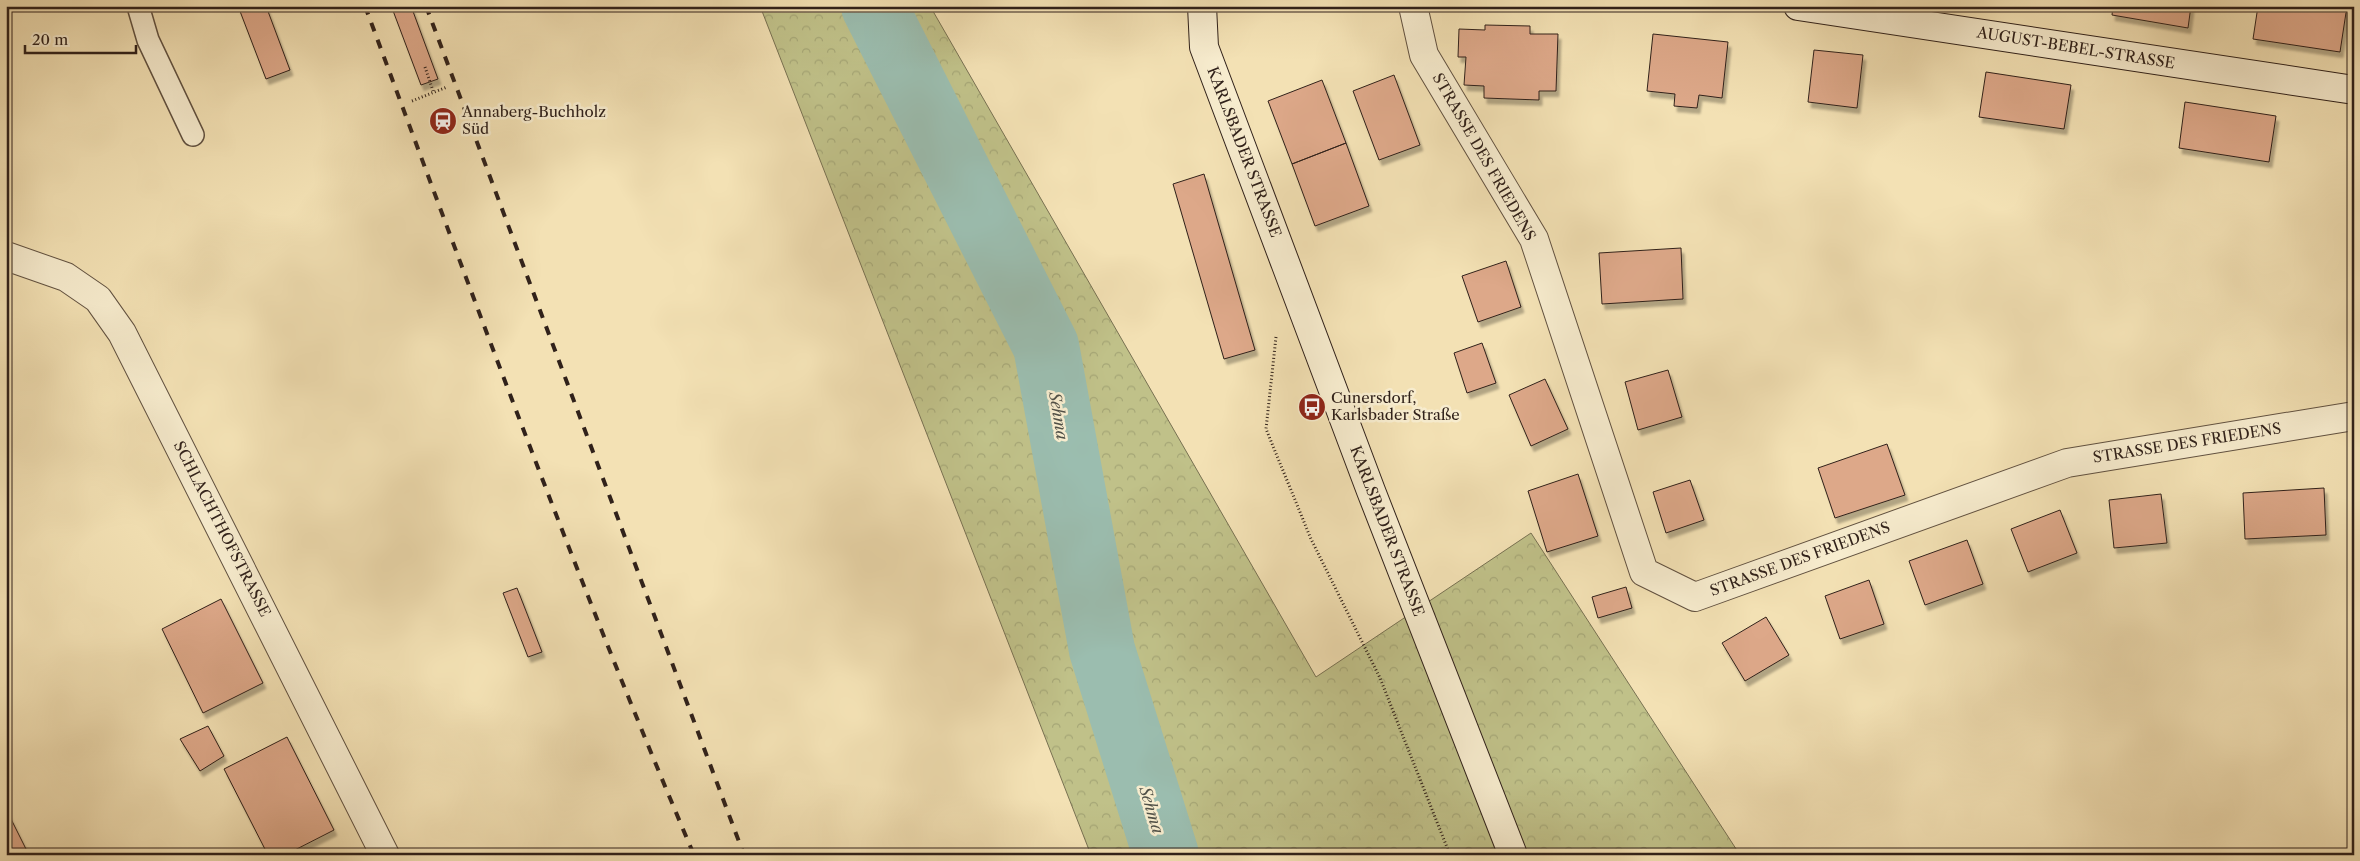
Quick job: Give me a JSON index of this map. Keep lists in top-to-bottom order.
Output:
{
  "streets": {
    "street": [
      "AUGUST-BEBEL-STRASSE",
      "KARLSBADER STRASSE",
      "STRASSE DES FRIEDENS",
      "SCHLACHTHOFSTRASSE"
    ]
  },
  "water": ["Sehma"],
  "places": {
    "station": ["Annaberg-Buchholz Süd"],
    "bus stop": ["Cunersdorf, Karlsbader Straße"]
  },
  "scale_bar": "20 m"
}
